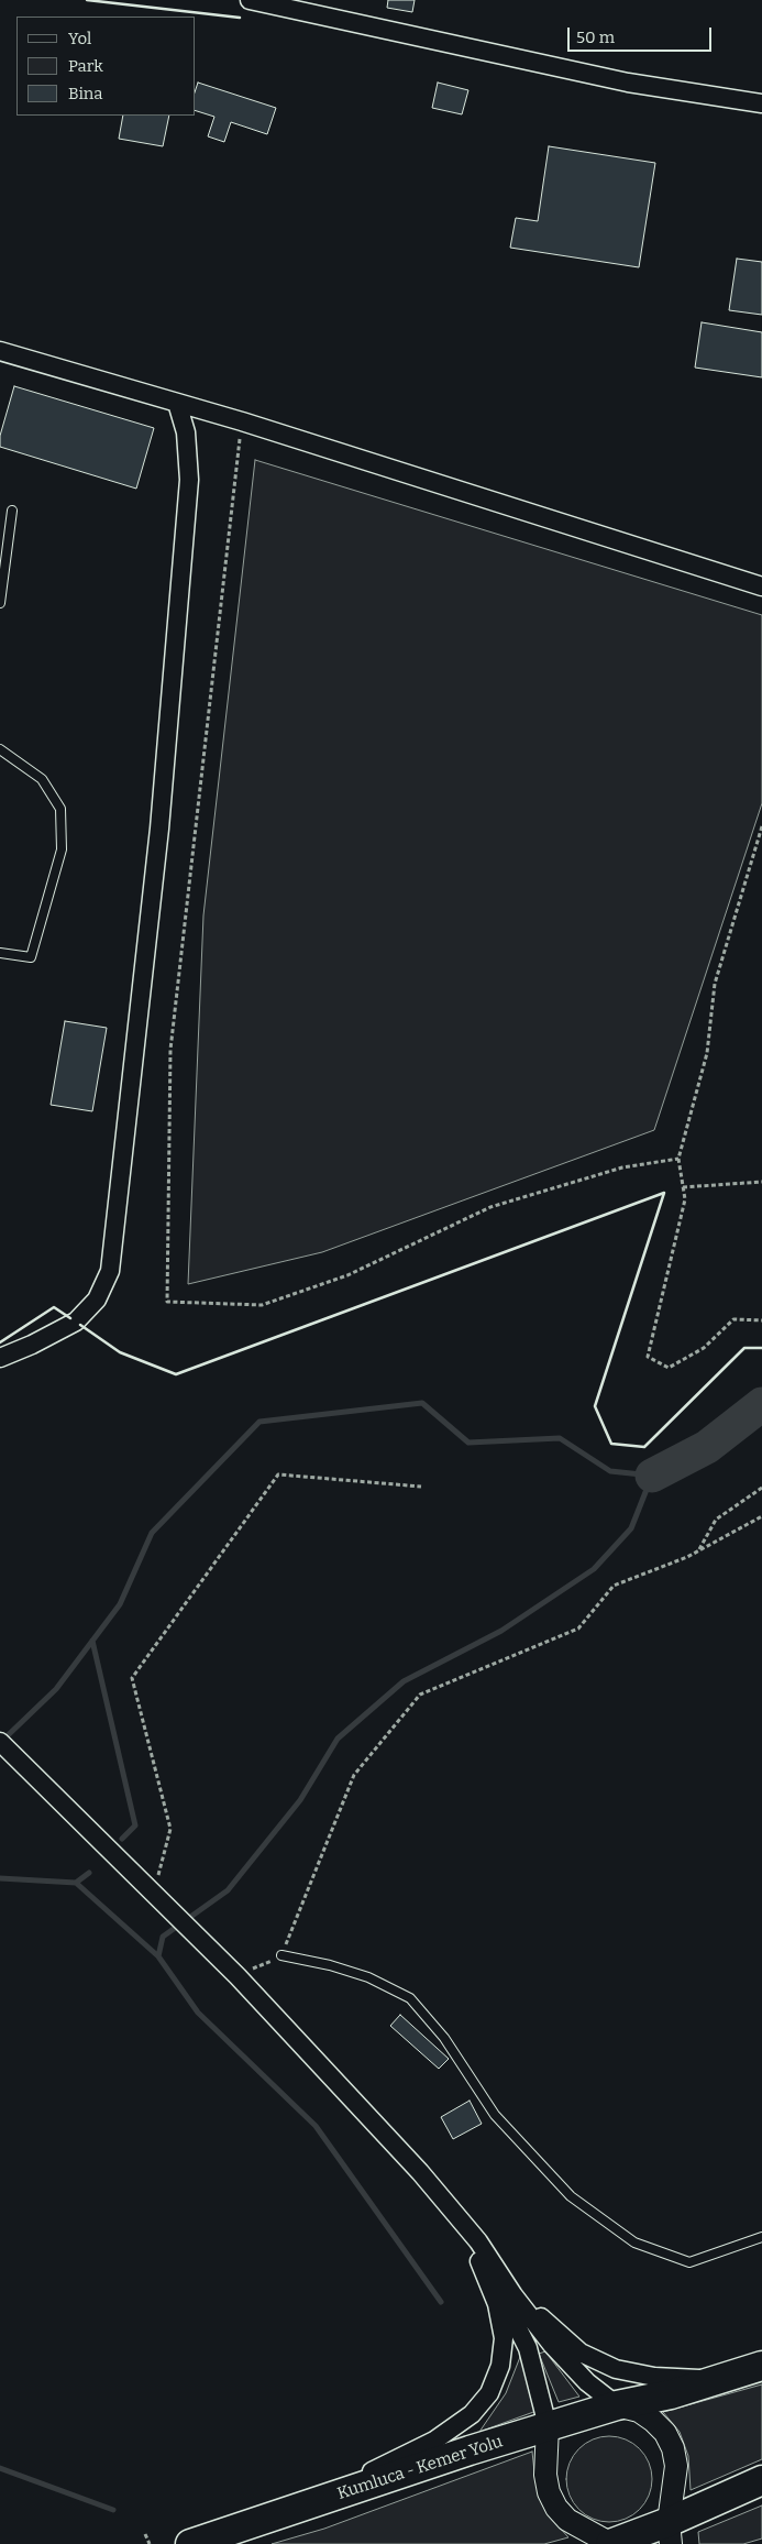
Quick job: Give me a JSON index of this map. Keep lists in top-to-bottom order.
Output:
{
  "streets": {
    "highway": ["Kumluca - Kemer Yolu"]
  },
  "legend": ["Yol", "Park", "Bina"],
  "scale_bar": "50 m"
}
